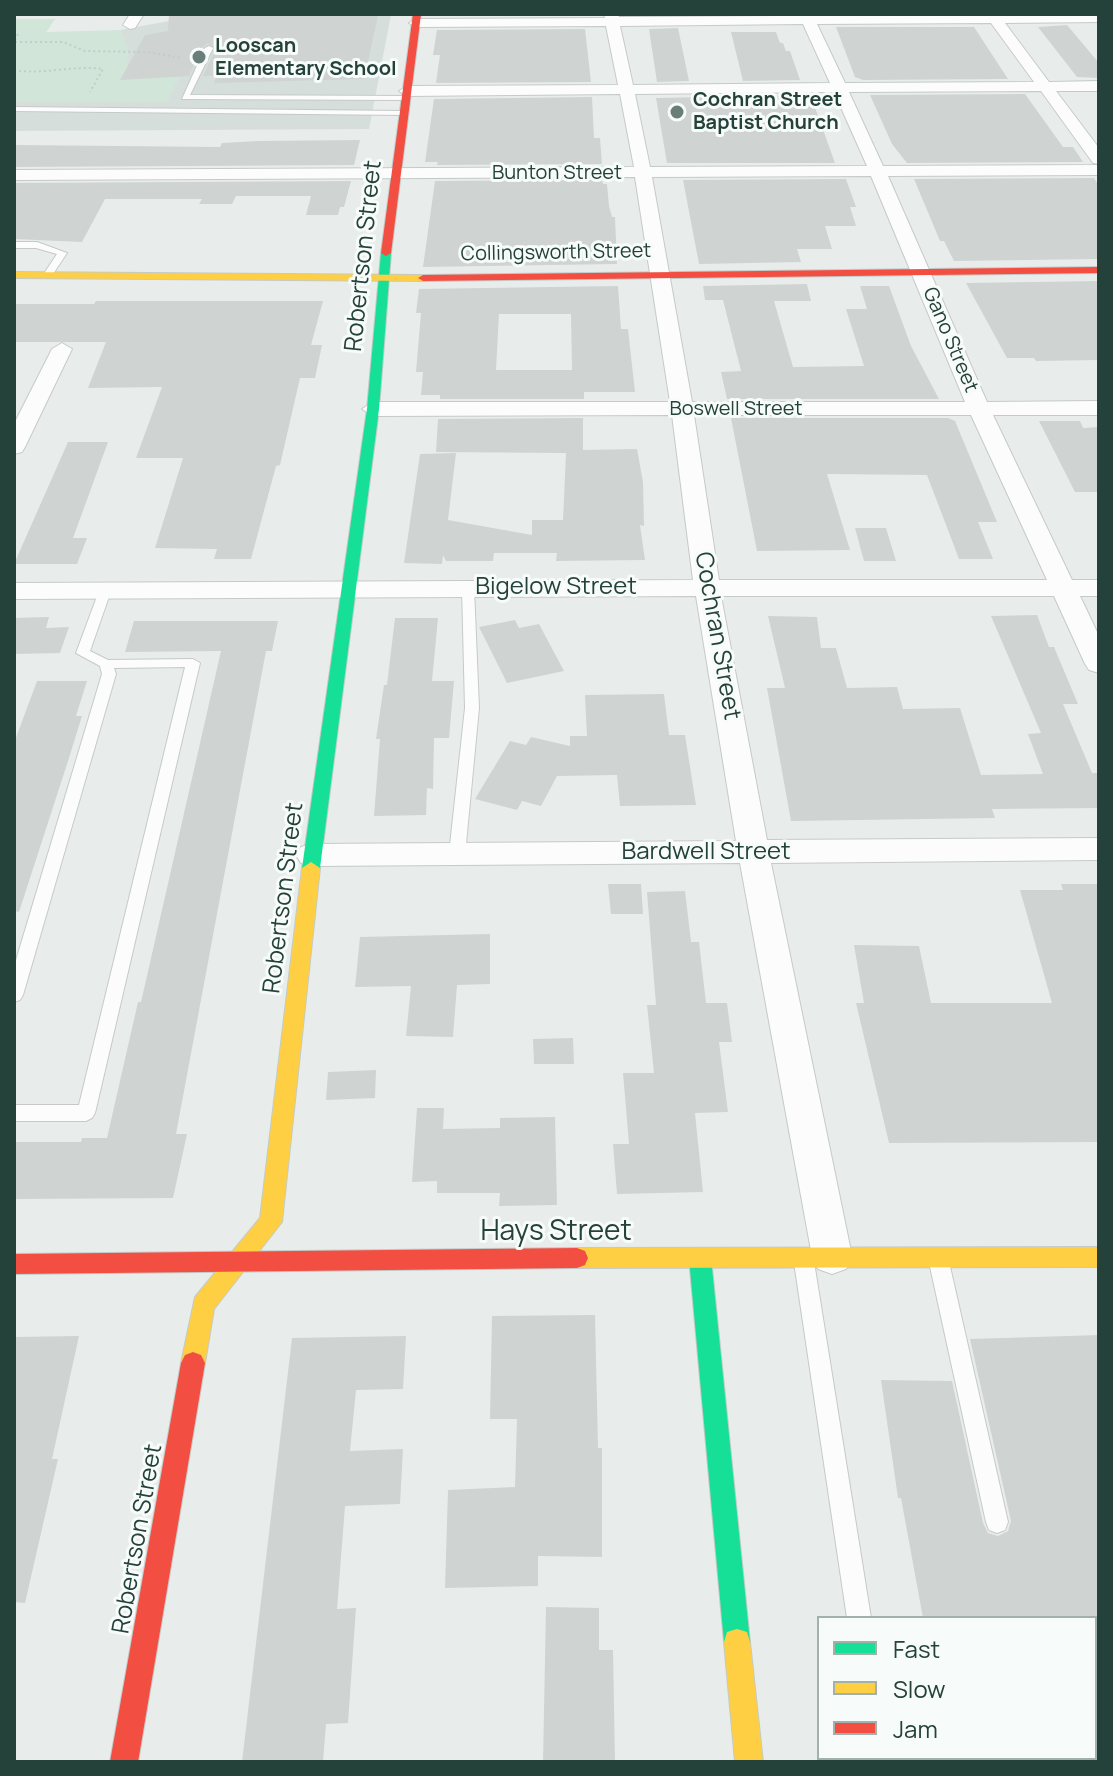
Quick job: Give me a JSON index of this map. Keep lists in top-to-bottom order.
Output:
{
  "streets": {
    "street": [
      "Bunton Street",
      "Collingsworth Street",
      "Robertson Street",
      "Gano Street",
      "Boswell Street",
      "Bigelow Street",
      "Cochran Street",
      "Bardwell Street",
      "Hays Street"
    ]
  },
  "crossings": [
    ["Bunton Street", "Robertson Street"],
    ["Bunton Street", "Gano Street"],
    ["Bunton Street", "Cochran Street"],
    ["Collingsworth Street", "Robertson Street"],
    ["Collingsworth Street", "Gano Street"],
    ["Collingsworth Street", "Cochran Street"],
    ["Robertson Street", "Boswell Street"],
    ["Robertson Street", "Bigelow Street"],
    ["Robertson Street", "Bardwell Street"],
    ["Robertson Street", "Hays Street"],
    ["Gano Street", "Boswell Street"],
    ["Gano Street", "Bigelow Street"],
    ["Boswell Street", "Cochran Street"],
    ["Bigelow Street", "Cochran Street"],
    ["Cochran Street", "Bardwell Street"],
    ["Cochran Street", "Hays Street"]
  ],
  "places": ["Looscan Elementary School", "Cochran Street Baptist Church"],
  "legend": ["Fast", "Slow", "Jam"]
}
